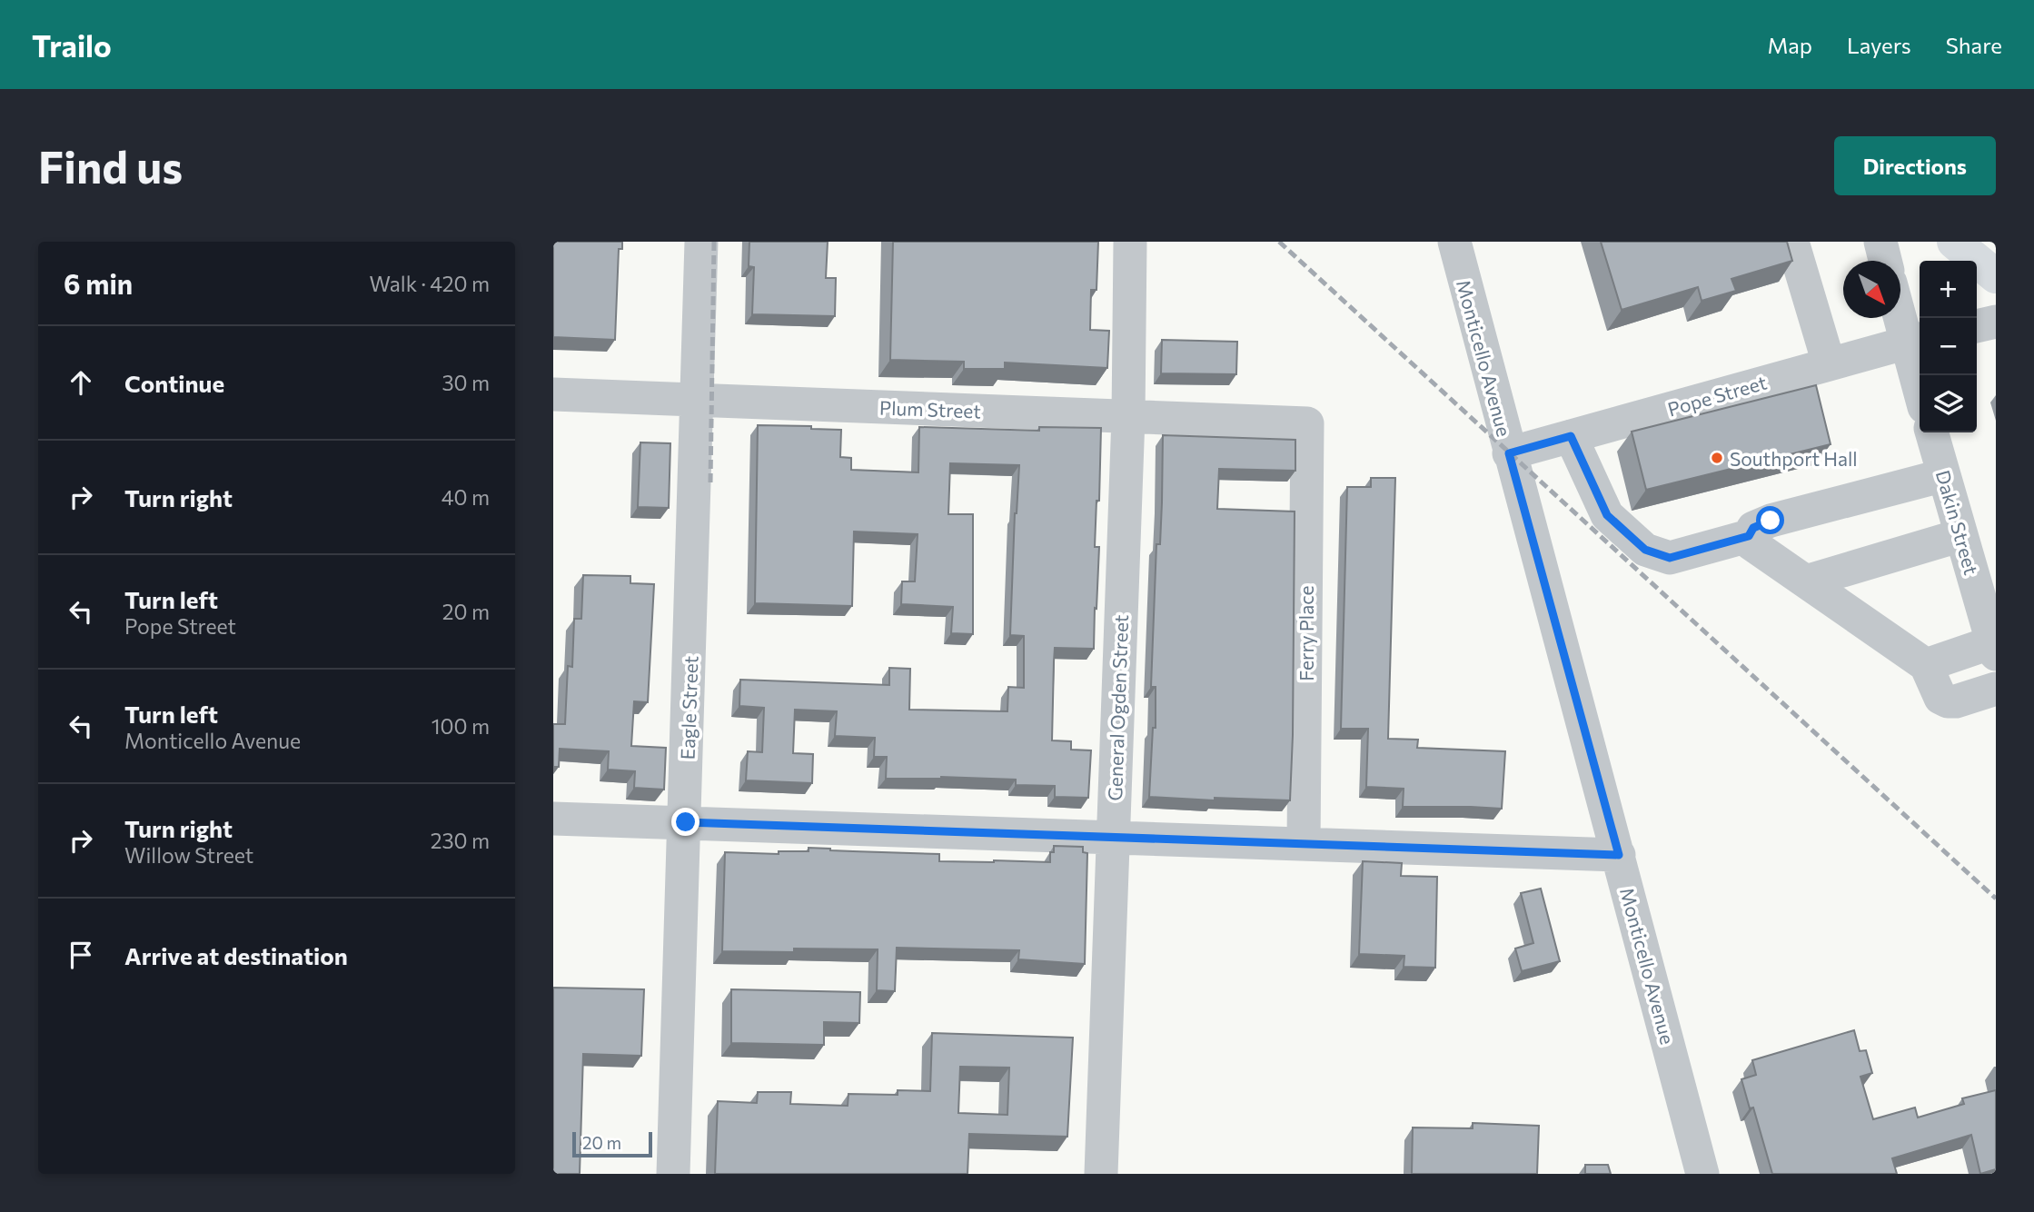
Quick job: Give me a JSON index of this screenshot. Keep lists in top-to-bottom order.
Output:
{
  "streets": {
    "street": [
      "Monticello Avenue",
      "Pope Street",
      "Plum Street",
      "Dakin Street",
      "Ferry Place",
      "Eagle Street",
      "General Ogden Street"
    ]
  },
  "crossings": [
    ["Monticello Avenue", "Pope Street"],
    ["Plum Street", "Ferry Place"],
    ["Plum Street", "Eagle Street"],
    ["Plum Street", "General Ogden Street"]
  ],
  "places": ["Southport Hall"],
  "scale_bar": "20 m",
  "north": "bottom right",
  "page": {
    "header": "Trailo",
    "nav": ["Map", "Layers", "Share"],
    "buttons": "Directions",
    "title": "Find us",
    "heading": ["6 min", "Walk · 420 m"],
    "map_buttons": ["+", "−"],
    "list": [
      ["Continue", "30 m"],
      ["Turn right", "40 m"],
      ["Turn left", "Pope Street", "20 m"],
      ["Turn left", "Monticello Avenue", "100 m"],
      ["Turn right", "Willow Street", "230 m"],
      "Arrive at destination"
    ],
    "scale": "20 m"
  }
}
